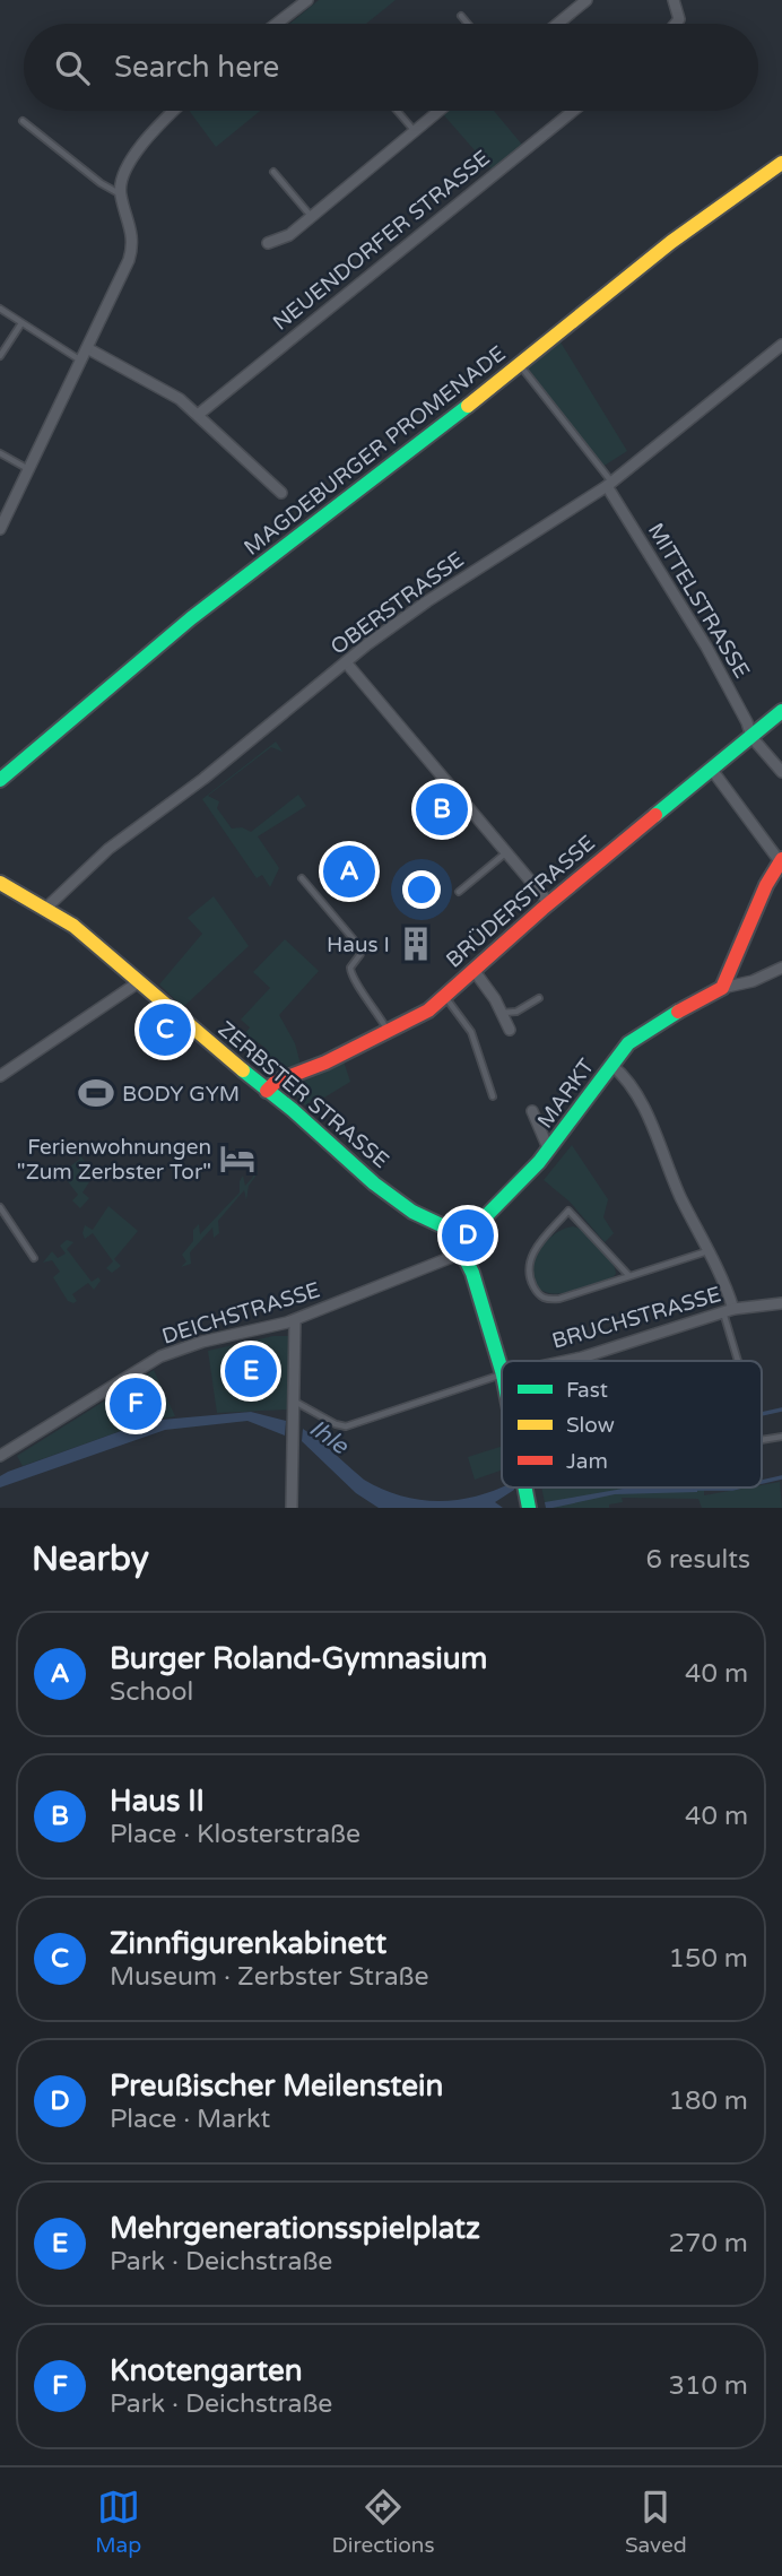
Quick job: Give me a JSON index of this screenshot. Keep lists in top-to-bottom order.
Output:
{
  "streets": {
    "street": [
      "NEUENDORFER STRASSE",
      "MAGDEBURGER PROMENADE",
      "MITTELSTRASSE",
      "OBERSTRASSE",
      "BRÜDERSTRASSE",
      "MARKT",
      "ZERBSTER STRASSE",
      "DEICHSTRASSE",
      "BRUCHSTRASSE"
    ]
  },
  "crossings": [
    ["MAGDEBURGER PROMENADE", "MITTELSTRASSE"],
    ["MITTELSTRASSE", "OBERSTRASSE"],
    ["MITTELSTRASSE", "BRÜDERSTRASSE"],
    ["OBERSTRASSE", "ZERBSTER STRASSE"],
    ["BRÜDERSTRASSE", "ZERBSTER STRASSE"],
    ["MARKT", "DEICHSTRASSE"]
  ],
  "water": ["Ihle"],
  "places": {
    "building": ["Haus I"],
    "sports": ["BODY GYM"],
    "hotel": ["Ferienwohnungen \"Zum Zerbster Tor\""]
  },
  "legend": ["Fast", "Slow", "Jam"],
  "page": {
    "search": "Search here",
    "pins": [
      "B",
      "A",
      "C",
      "D",
      "E",
      "F"
    ],
    "heading": ["Nearby", "6 results"],
    "list": [
      {
        "mark": "A",
        "name": "Burger Roland-Gymnasium",
        "note": "School",
        "value": "40 m"
      },
      {
        "mark": "B",
        "name": "Haus II",
        "note": "Place · Klosterstraße",
        "value": "40 m"
      },
      {
        "mark": "C",
        "name": "Zinnfigurenkabinett",
        "note": "Museum · Zerbster Straße",
        "value": "150 m"
      },
      {
        "mark": "D",
        "name": "Preußischer Meilenstein",
        "note": "Place · Markt",
        "value": "180 m"
      },
      {
        "mark": "E",
        "name": "Mehrgenerationsspielplatz",
        "note": "Park · Deichstraße",
        "value": "270 m"
      },
      {
        "mark": "F",
        "name": "Knotengarten",
        "note": "Park · Deichstraße",
        "value": "310 m"
      }
    ],
    "nav": ["Map", "Directions", "Saved"]
  }
}
